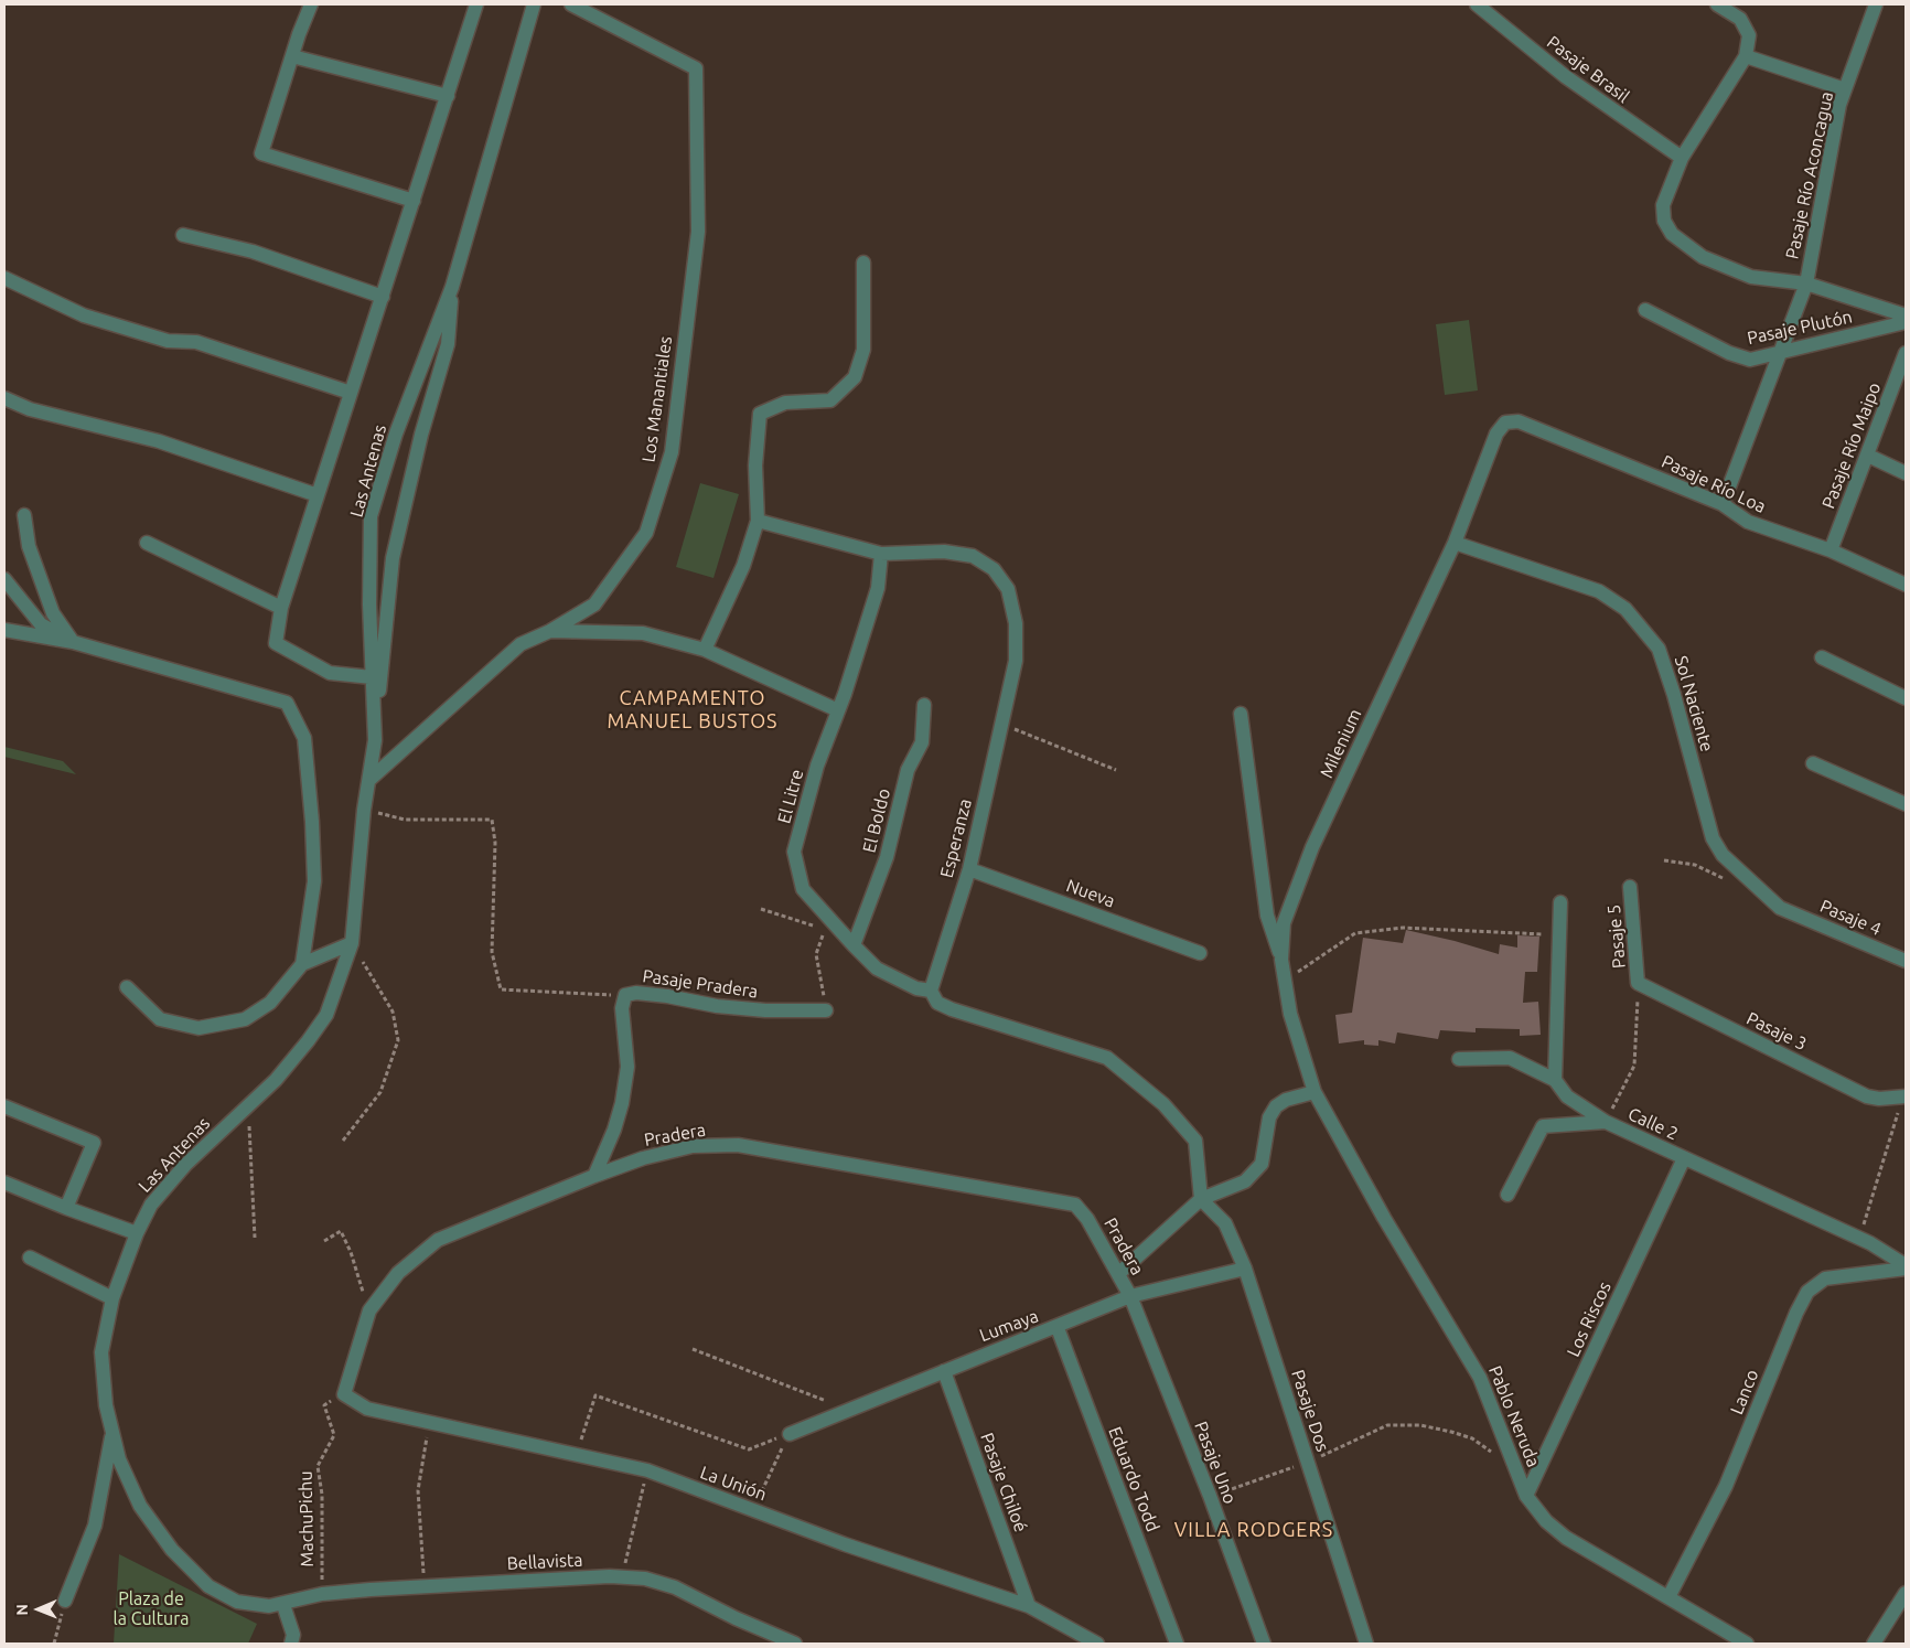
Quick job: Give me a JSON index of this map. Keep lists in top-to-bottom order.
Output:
{
  "streets": {
    "street": [
      "Pasaje Brasil",
      "Pasaje Río Aconcagua",
      "Pasaje Plutón",
      "Los Manantiales",
      "Pasaje Río Maipo",
      "Las Antenas",
      "Pasaje Río Loa",
      "Sol Naciente",
      "Milenium",
      "El Litre",
      "El Boldo",
      "Esperanza",
      "Nueva",
      "Pasaje 4",
      "Pasaje 5",
      "Pasaje Pradera",
      "Pasaje 3",
      "Calle 2",
      "Pradera",
      "Los Riscos",
      "Lumaya",
      "Lanco",
      "Pasaje Dos",
      "Pablo Neruda",
      "Pasaje Uno",
      "Eduardo Todd",
      "Pasaje Chiloé",
      "La Unión",
      "Bellavista"
    ],
    "path": ["MachuPichu"]
  },
  "crossings": [
    ["Pasaje Río Aconcagua", "Pasaje Plutón"],
    ["Pasaje Río Aconcagua", "Pasaje Río Loa"],
    ["Los Manantiales", "Las Antenas"],
    ["Pasaje Río Maipo", "Pasaje Río Loa"],
    ["Las Antenas", "Bellavista"],
    ["Pasaje Río Loa", "Milenium"],
    ["Sol Naciente", "Milenium"],
    ["Sol Naciente", "Pasaje 4"],
    ["Milenium", "Pablo Neruda"],
    ["El Litre", "El Boldo"],
    ["El Litre", "Esperanza"],
    ["Esperanza", "Nueva"],
    ["Pasaje 5", "Pasaje 3"],
    ["Pasaje Pradera", "Pradera"],
    ["Calle 2", "Los Riscos"],
    ["Calle 2", "Lanco"],
    ["Pradera", "Lumaya"],
    ["Pradera", "Pasaje Uno"],
    ["Pradera", "La Unión"],
    ["Pradera", "MachuPichu"],
    ["Los Riscos", "Pablo Neruda"],
    ["Lumaya", "Pasaje Dos"],
    ["Lumaya", "Pasaje Uno"],
    ["Lumaya", "Eduardo Todd"],
    ["Lumaya", "Pasaje Chiloé"],
    ["Lanco", "Pablo Neruda"],
    ["Pasaje Chiloé", "La Unión"],
    ["La Unión", "MachuPichu"],
    ["MachuPichu", "Bellavista"]
  ],
  "districts": ["CAMPAMENTO MANUEL BUSTOS", "VILLA RODGERS"],
  "parks": ["Plaza de la Cultura"],
  "north": "left"
}
